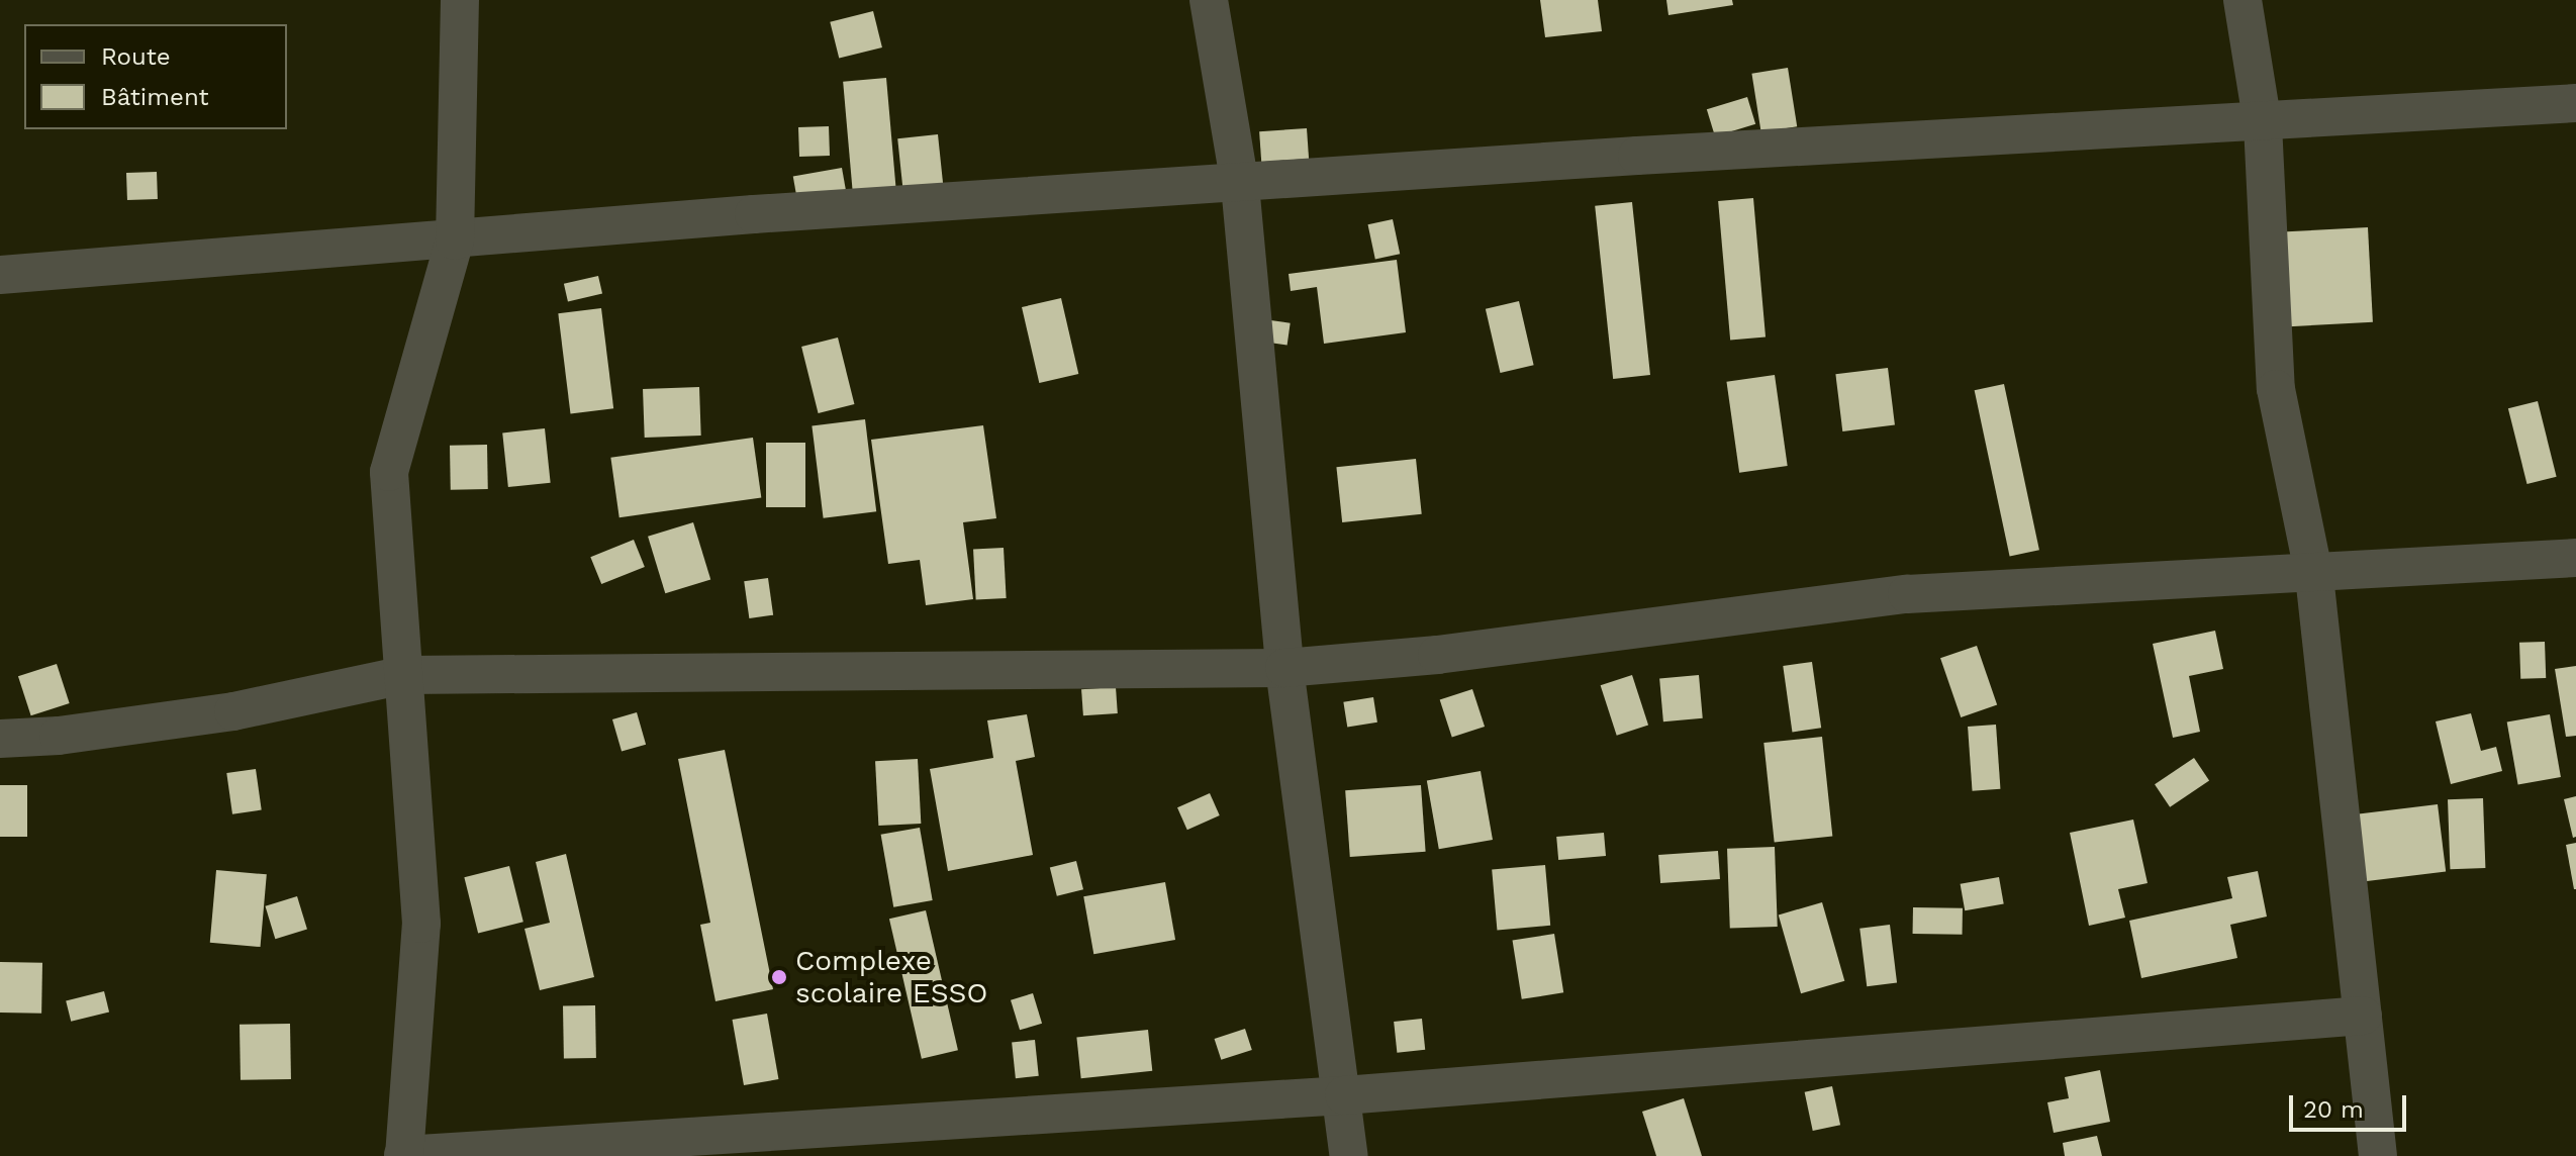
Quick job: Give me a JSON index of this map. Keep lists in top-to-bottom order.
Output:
{
  "places": ["Complexe scolaire ESSO"],
  "legend": ["Route", "Bâtiment"],
  "scale_bar": "20 m"
}
